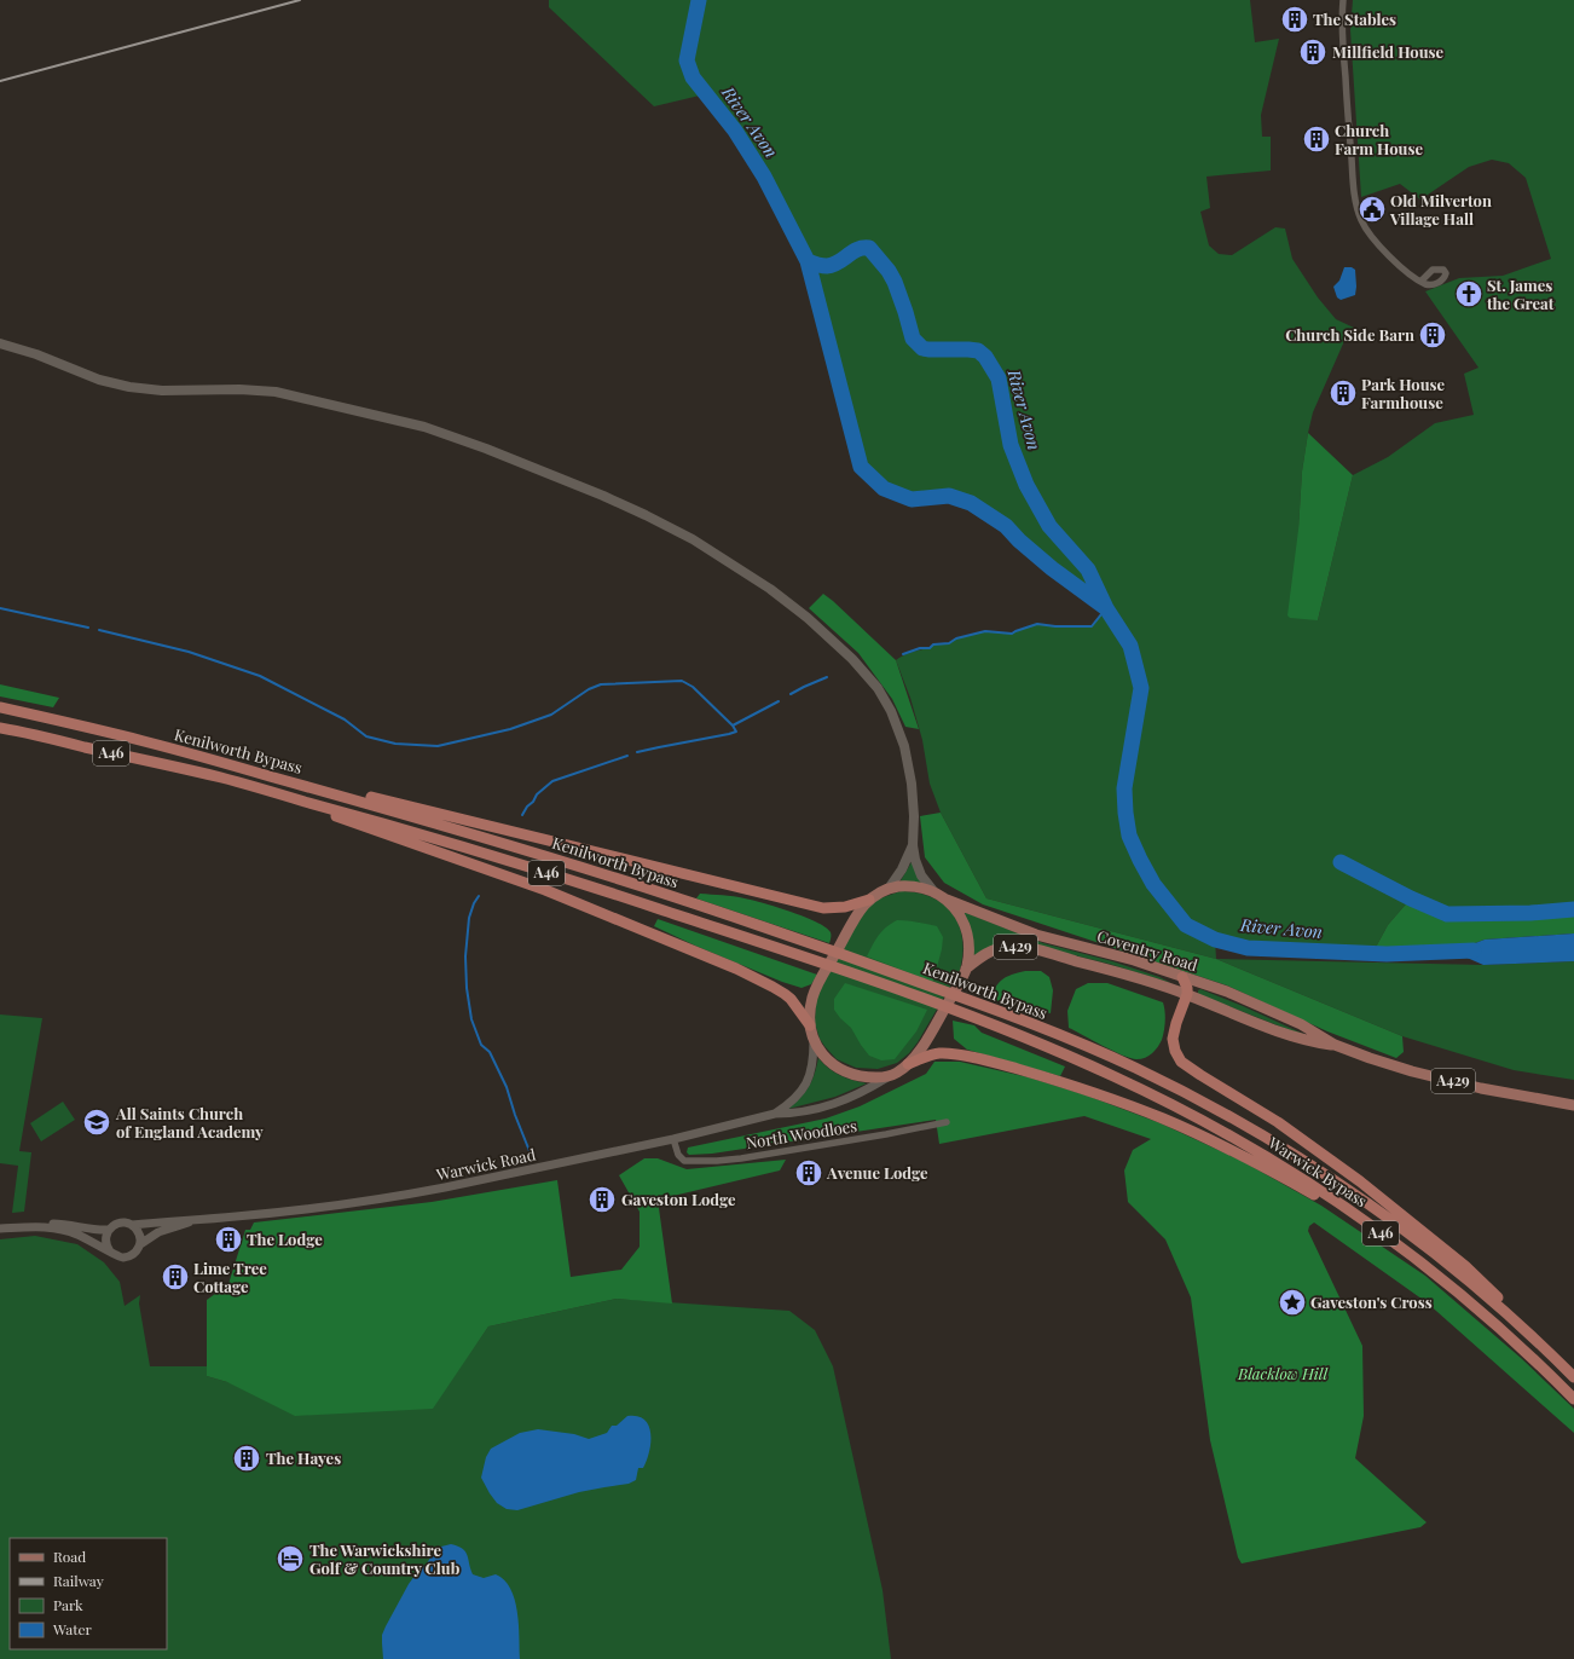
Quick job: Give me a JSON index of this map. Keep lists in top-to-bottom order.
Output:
{
  "streets": {
    "highway": ["Kenilworth Bypass", "A46", "Warwick Bypass"],
    "main road": ["A429", "Coventry Road"],
    "street": ["North Woodloes", "Warwick Road"]
  },
  "crossings": [
    ["Kenilworth Bypass", "Warwick Bypass"],
    ["A46", "Coventry Road"],
    ["A46", "Warwick Bypass"],
    ["Coventry Road", "Warwick Road"],
    ["North Woodloes", "Warwick Road"]
  ],
  "water": ["River Avon"],
  "parks": ["Blacklow Hill"],
  "places": {
    "building": [
      "The Stables",
      "Millfield House",
      "Church Farm House",
      "Church Side Barn",
      "Park House Farmhouse",
      "Avenue Lodge",
      "Gaveston Lodge",
      "The Lodge",
      "Lime Tree Cottage",
      "The Hayes"
    ],
    "public building": ["Old Milverton Village Hall"],
    "church": ["St. James the Great"],
    "school or university": ["All Saints Church of England Academy"],
    "place": ["Gaveston's Cross"],
    "hotel": ["The Warwickshire Golf & Country Club"]
  },
  "legend": [
    "Road",
    "Railway",
    "Park",
    "Water"
  ]
}
